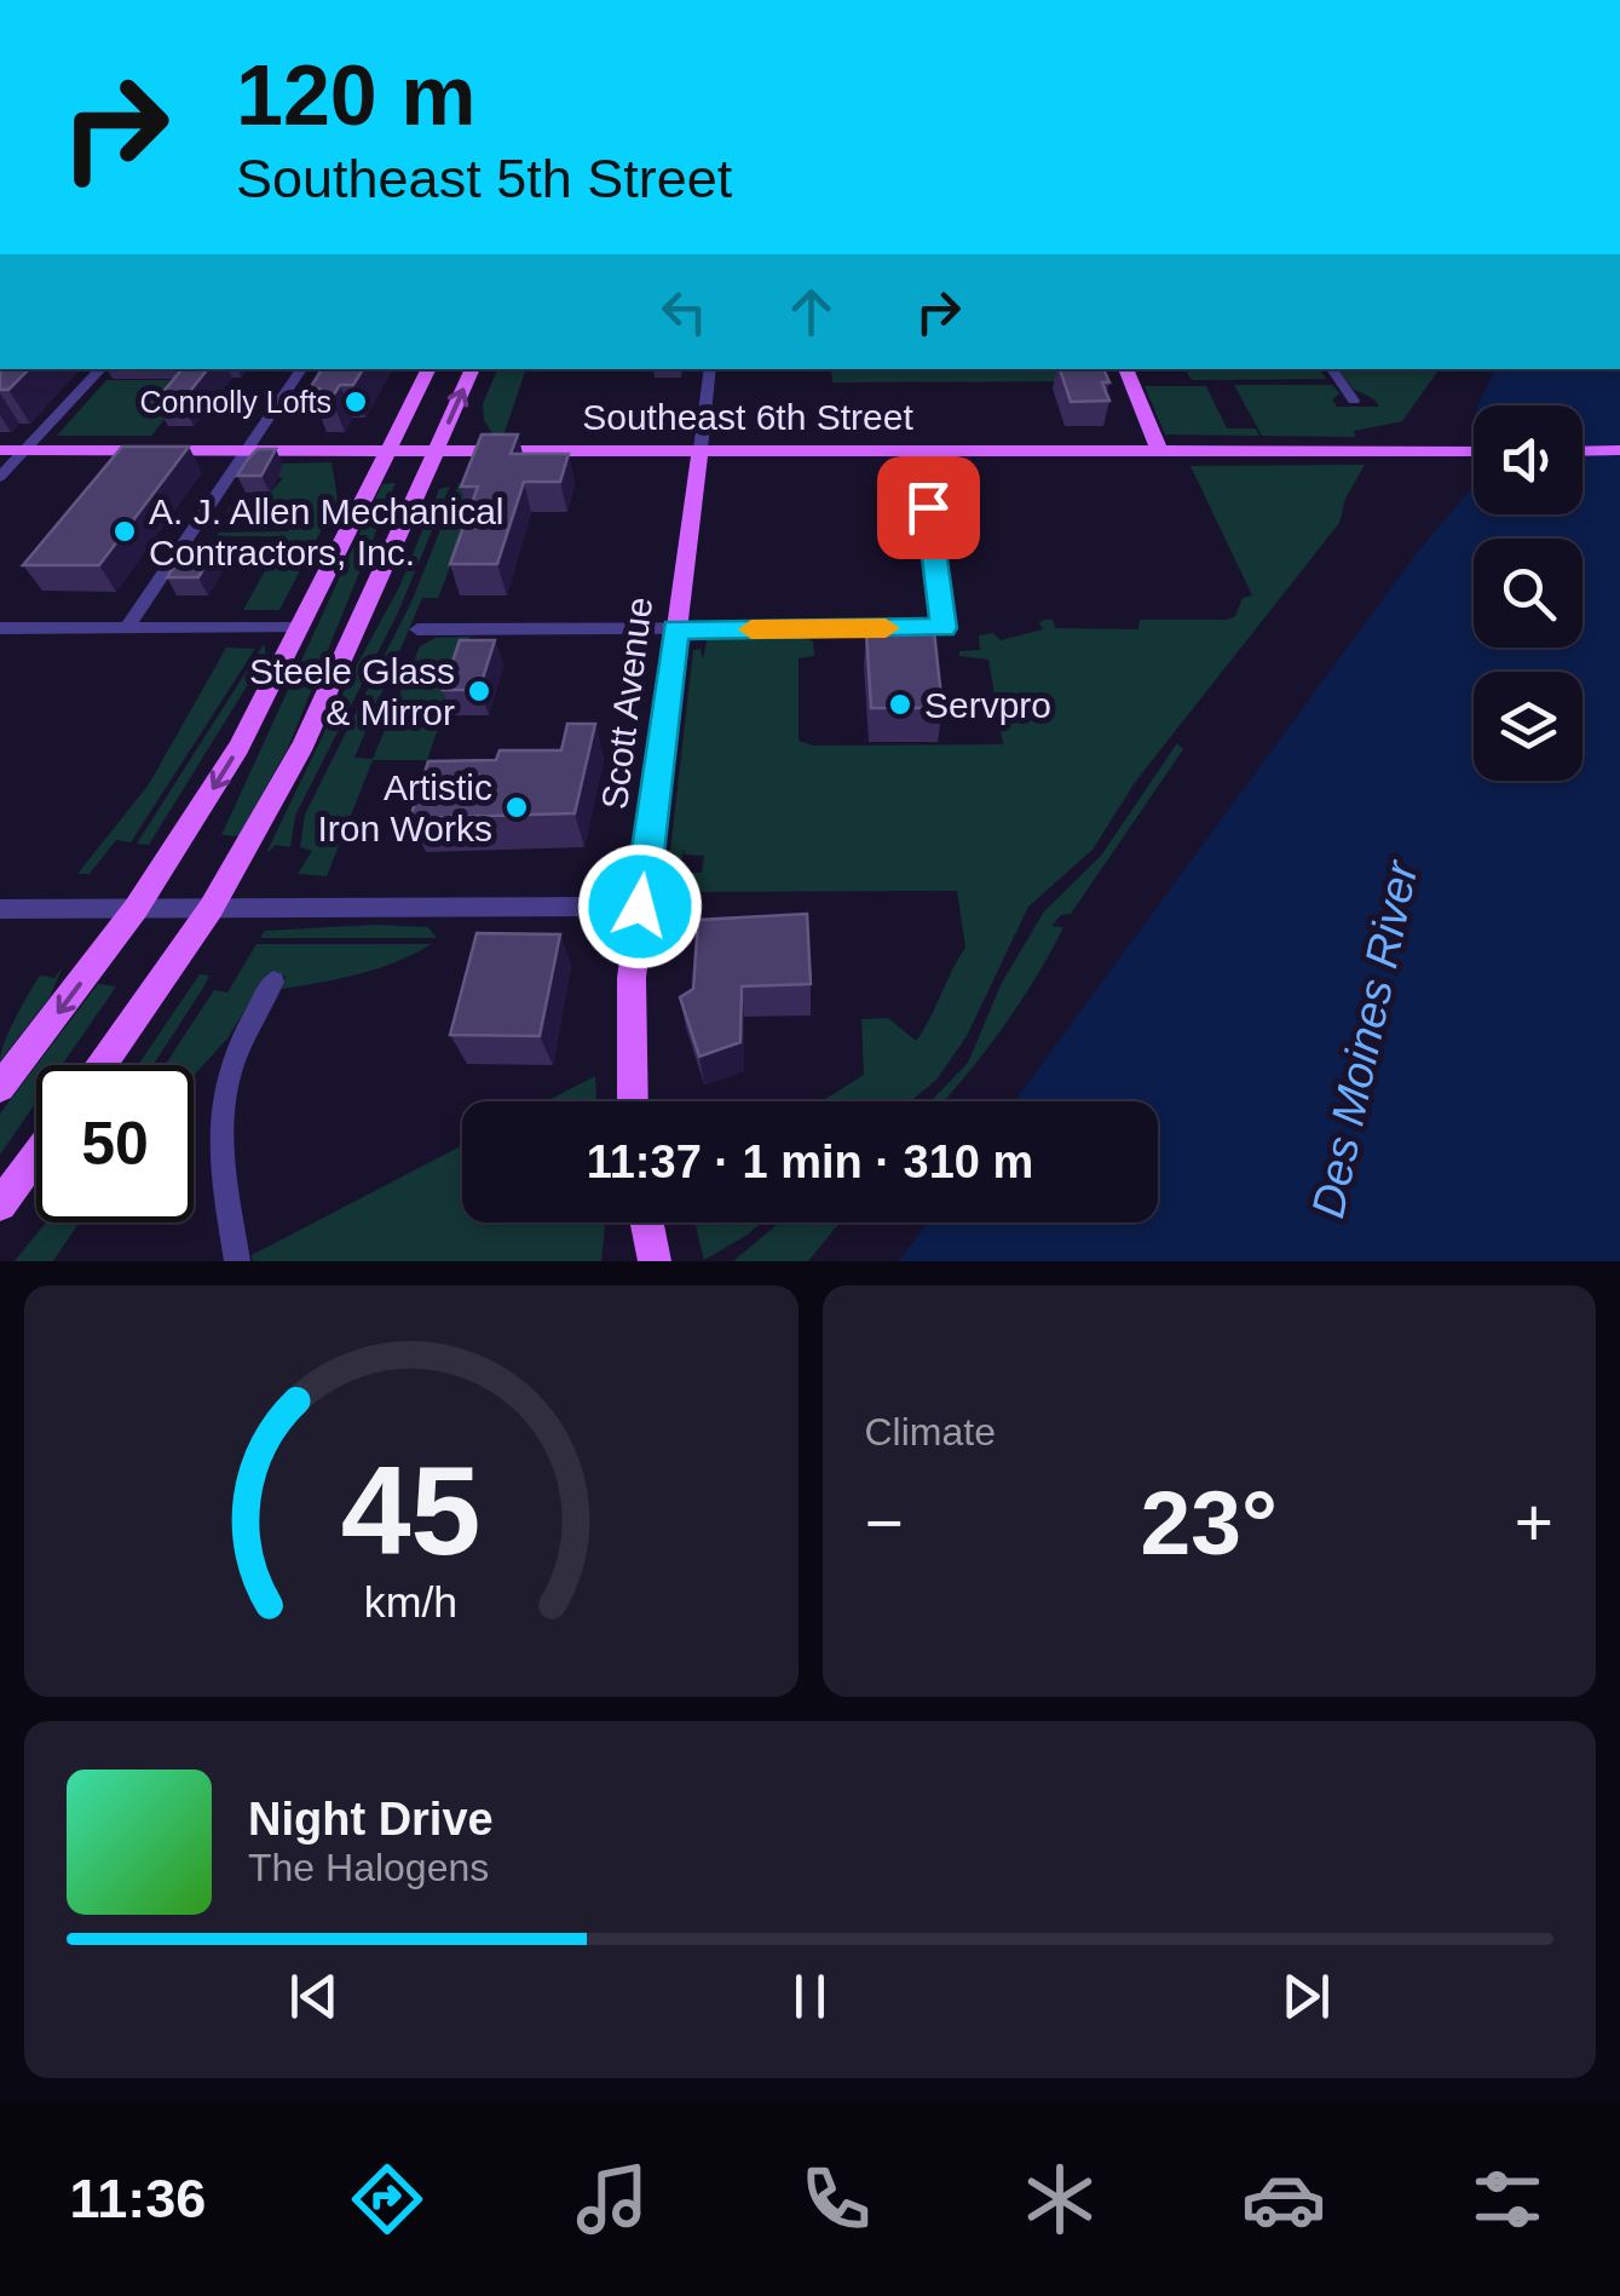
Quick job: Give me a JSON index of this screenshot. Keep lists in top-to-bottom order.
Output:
{
  "streets": {
    "main road": ["Southeast 6th Street", "Scott Avenue"]
  },
  "crossings": [
    ["Southeast 6th Street", "Scott Avenue"]
  ],
  "water": ["Des Moines River"],
  "places": [
    "Connolly Lofts",
    "A. J. Allen Mechanical Contractors, Inc.",
    "Steele Glass & Mirror",
    "Servpro",
    "Artistic Iron Works"
  ],
  "page": {
    "turn": ["120 m", "Southeast 5th Street"],
    "limit": "50",
    "trip": "11:37 · 1 min · 310 m",
    "tile": "Climate",
    "heat": ["−", "23°", "+"],
    "song": ["Night Drive", "The Halogens"],
    "tabs": "11:36",
    "gauge": ["45", "km/h"]
  }
}
